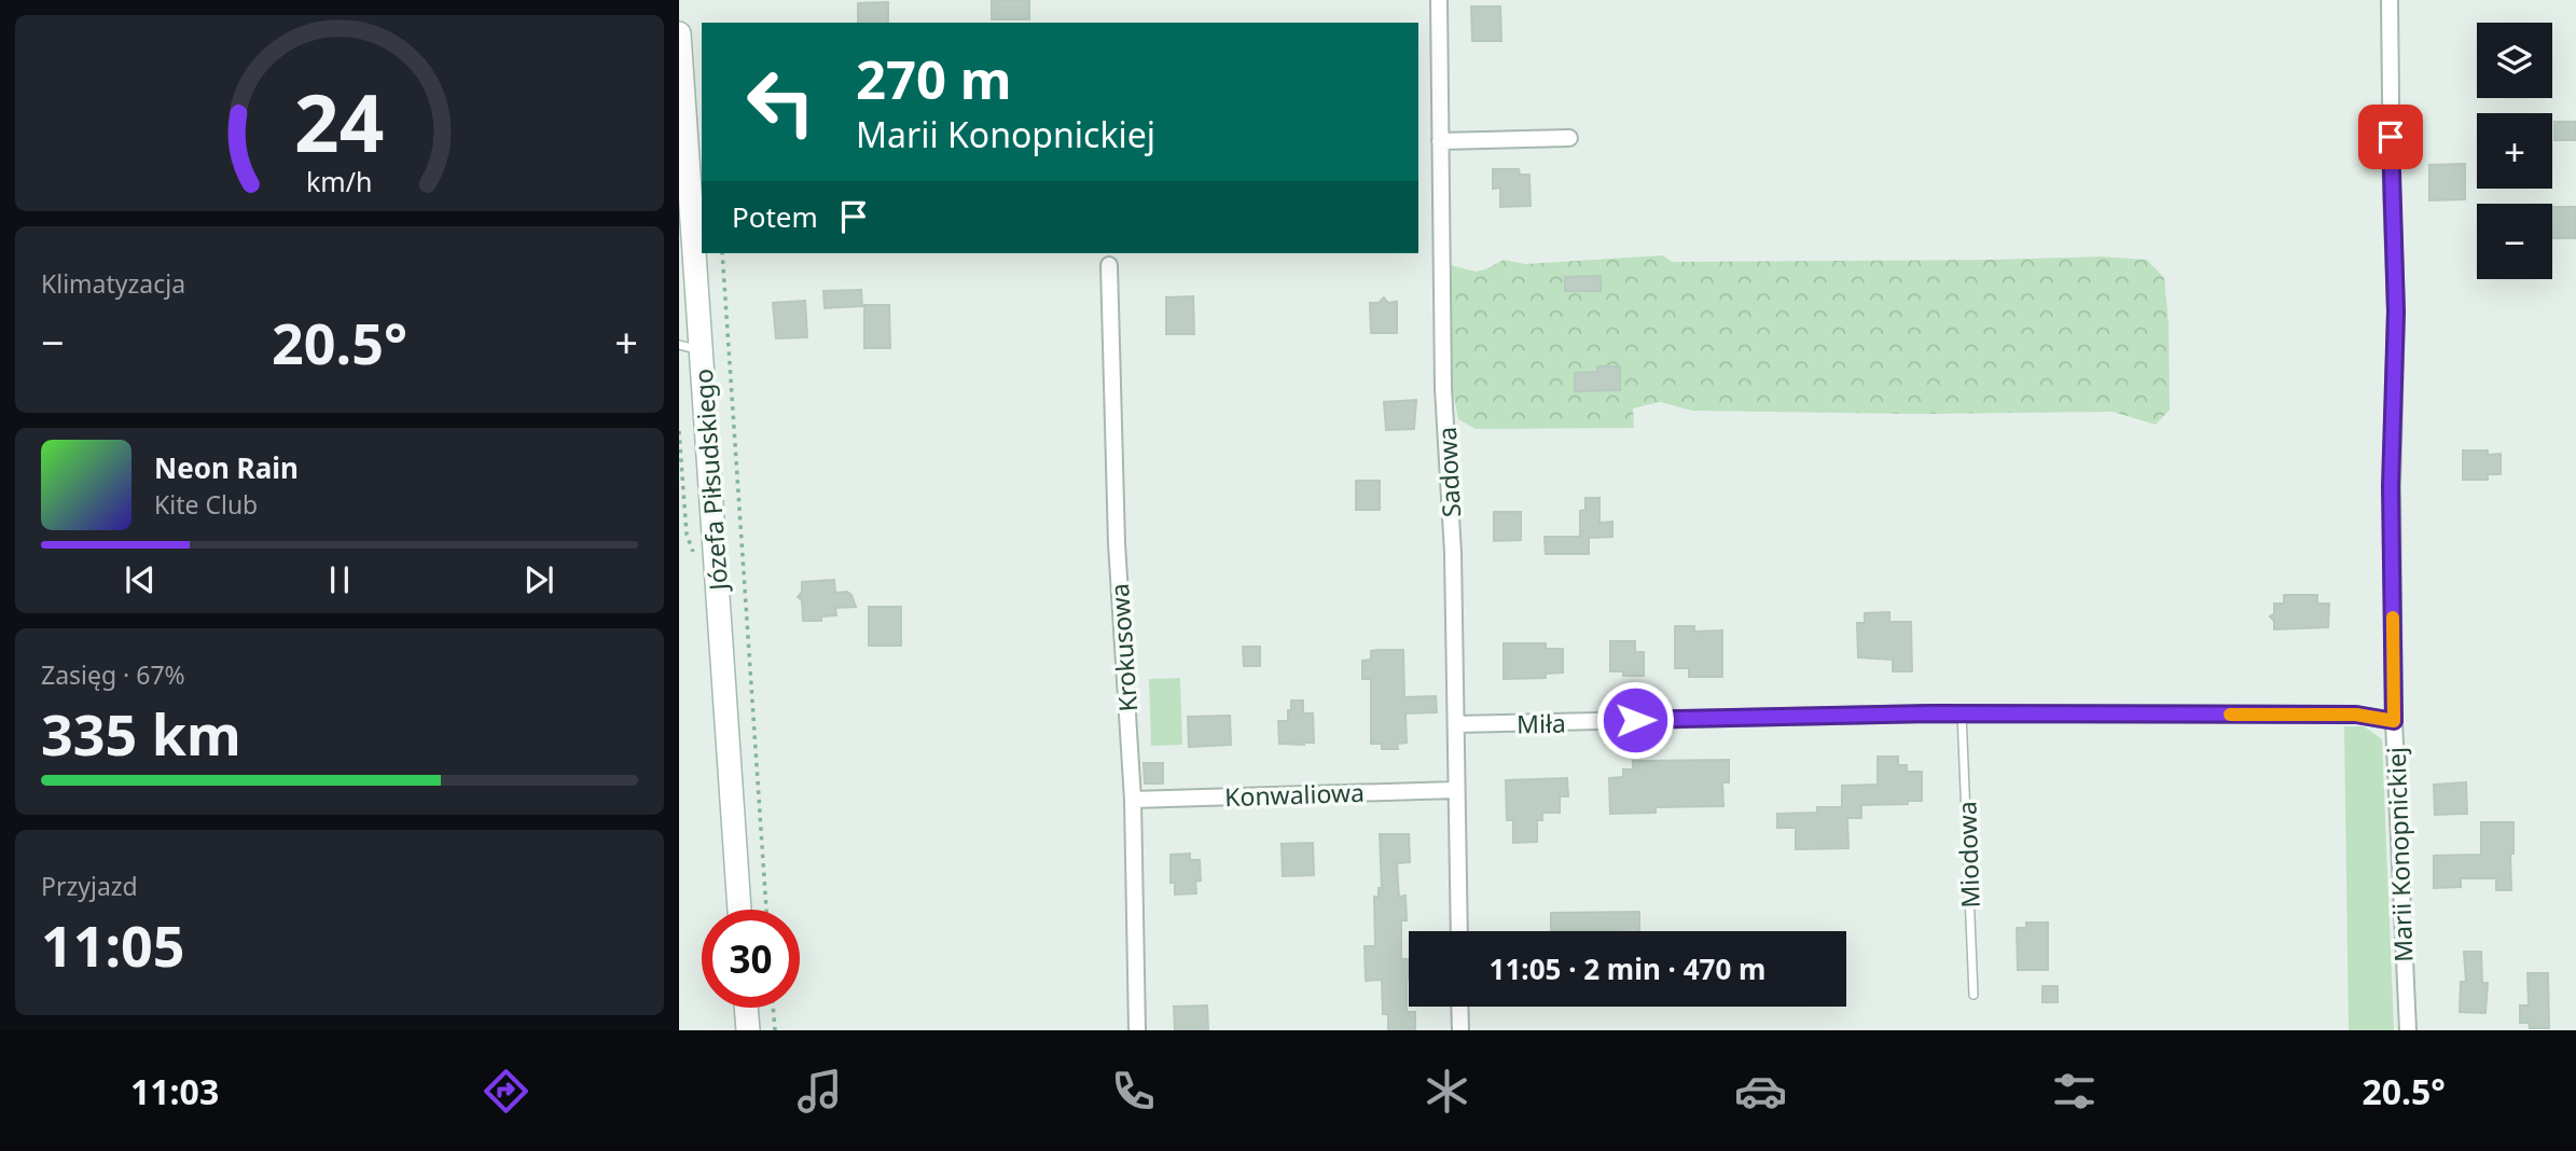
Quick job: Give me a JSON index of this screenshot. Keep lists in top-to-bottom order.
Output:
{
  "streets": {
    "main road": ["Józefa Piłsudskiego"],
    "street": [
      "Sadowa",
      "Krokusowa",
      "Miła",
      "Konwaliowa",
      "Marii Konopnickiej"
    ],
    "lane": ["Miodowa"]
  },
  "crossings": [
    ["Sadowa", "Miła"],
    ["Sadowa", "Konwaliowa"],
    ["Krokusowa", "Konwaliowa"],
    ["Miła", "Miodowa"],
    ["Miła", "Marii Konopnickiej"]
  ],
  "page": {
    "map_buttons": ["+", "−"],
    "turn": ["270 m", "Marii Konopnickiej"],
    "then": "Potem",
    "tile": [
      "Klimatyzacja",
      ["Zasięg · 67%", "335 km"],
      ["Przyjazd", "11:05"]
    ],
    "heat": ["−", "20.5°", "+"],
    "song": ["Neon Rain", "Kite Club"],
    "limit": "30",
    "trip": "11:05 · 2 min · 470 m",
    "tabs": ["11:03", "20.5°"],
    "gauge": ["24", "km/h"]
  }
}
